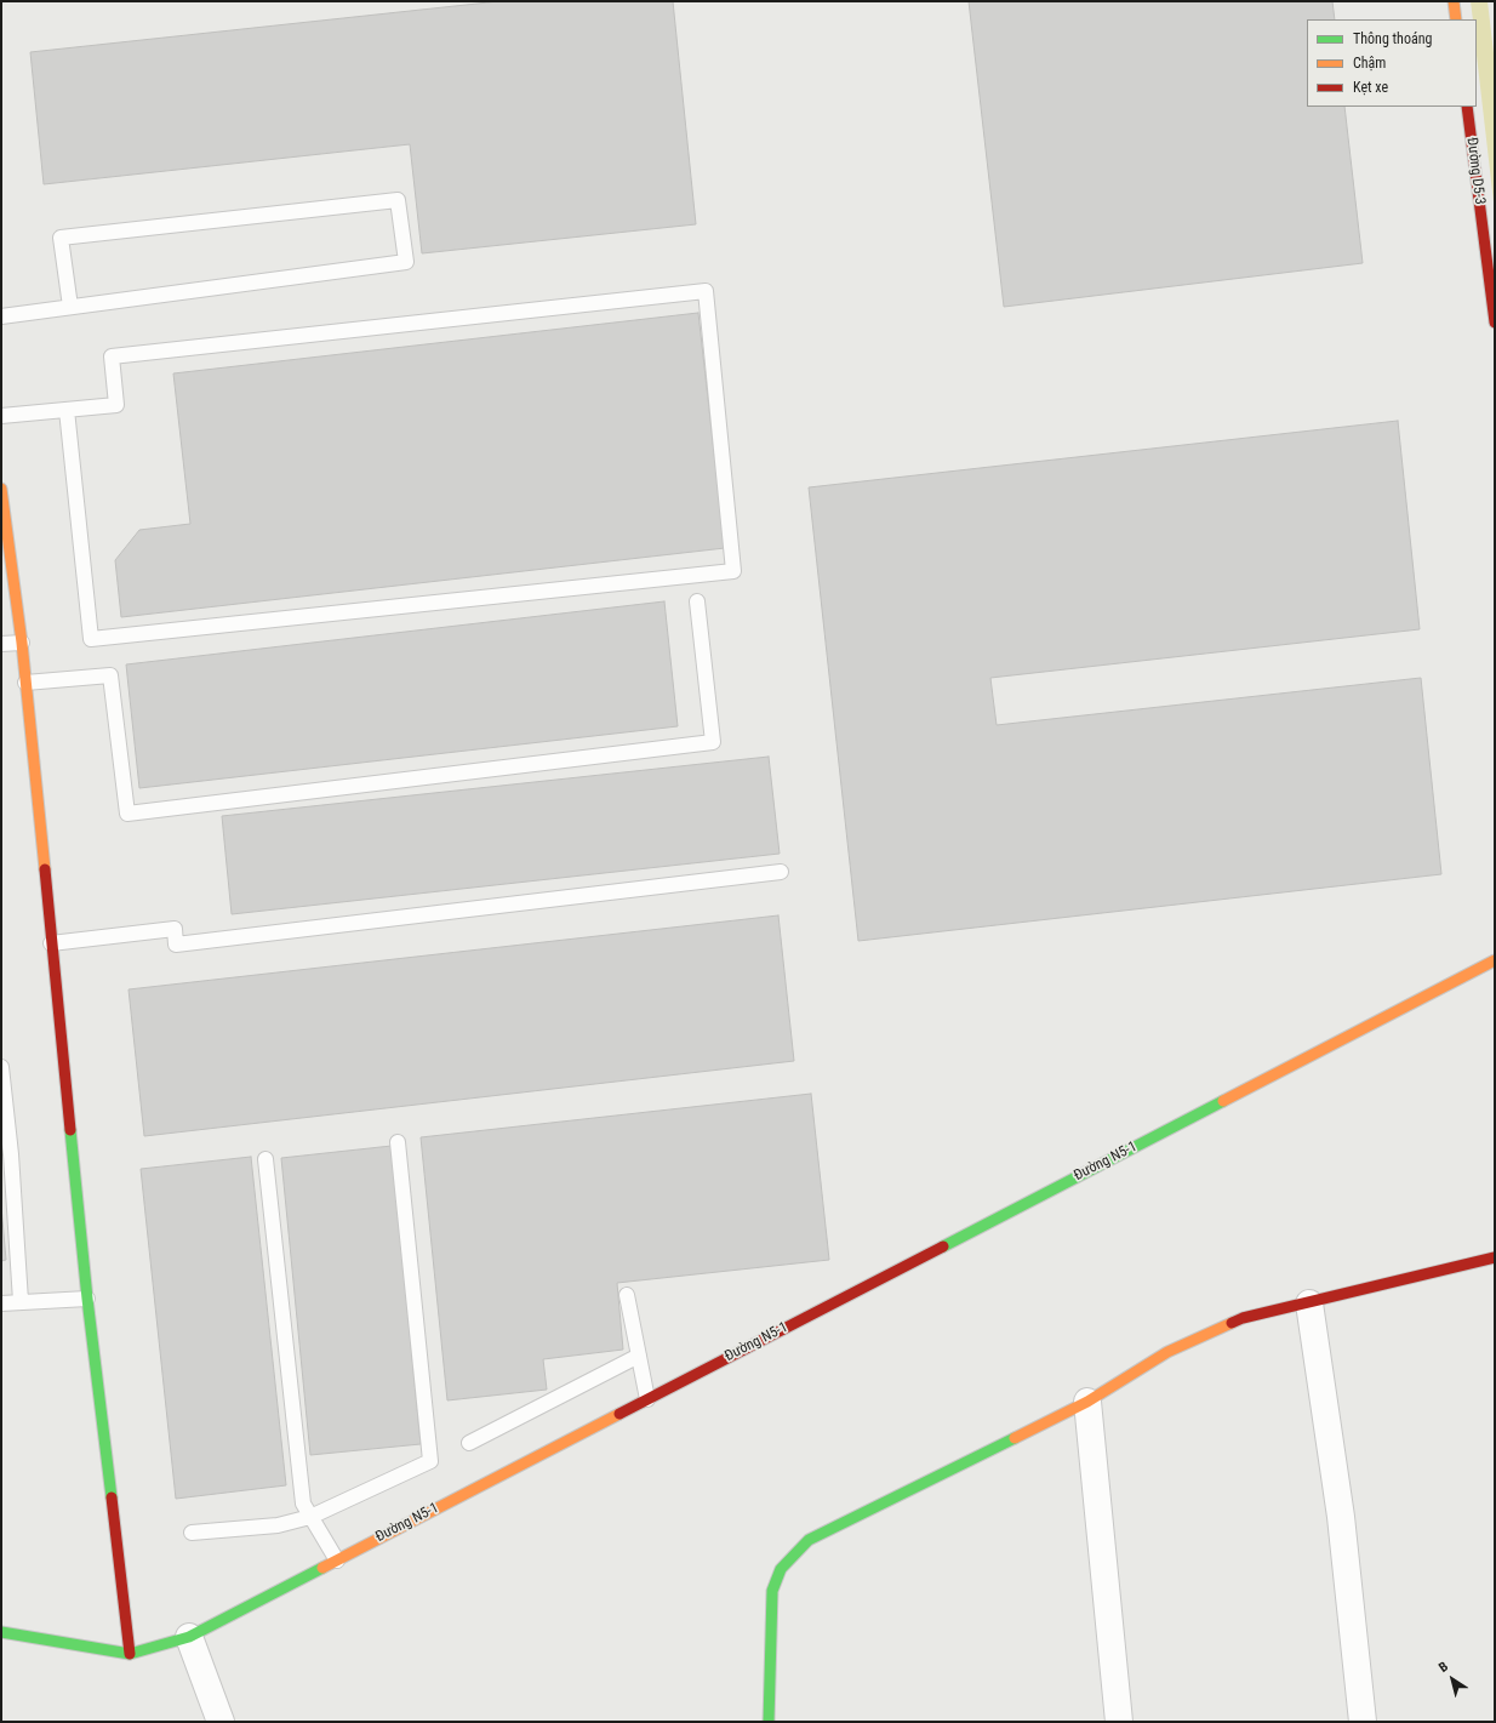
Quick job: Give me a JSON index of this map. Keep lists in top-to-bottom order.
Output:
{
  "streets": {
    "street": ["Đường D5-3", "Đường N5-1"]
  },
  "legend": ["Thông thoáng", "Chậm", "Kẹt xe"],
  "north": "top left"
}
